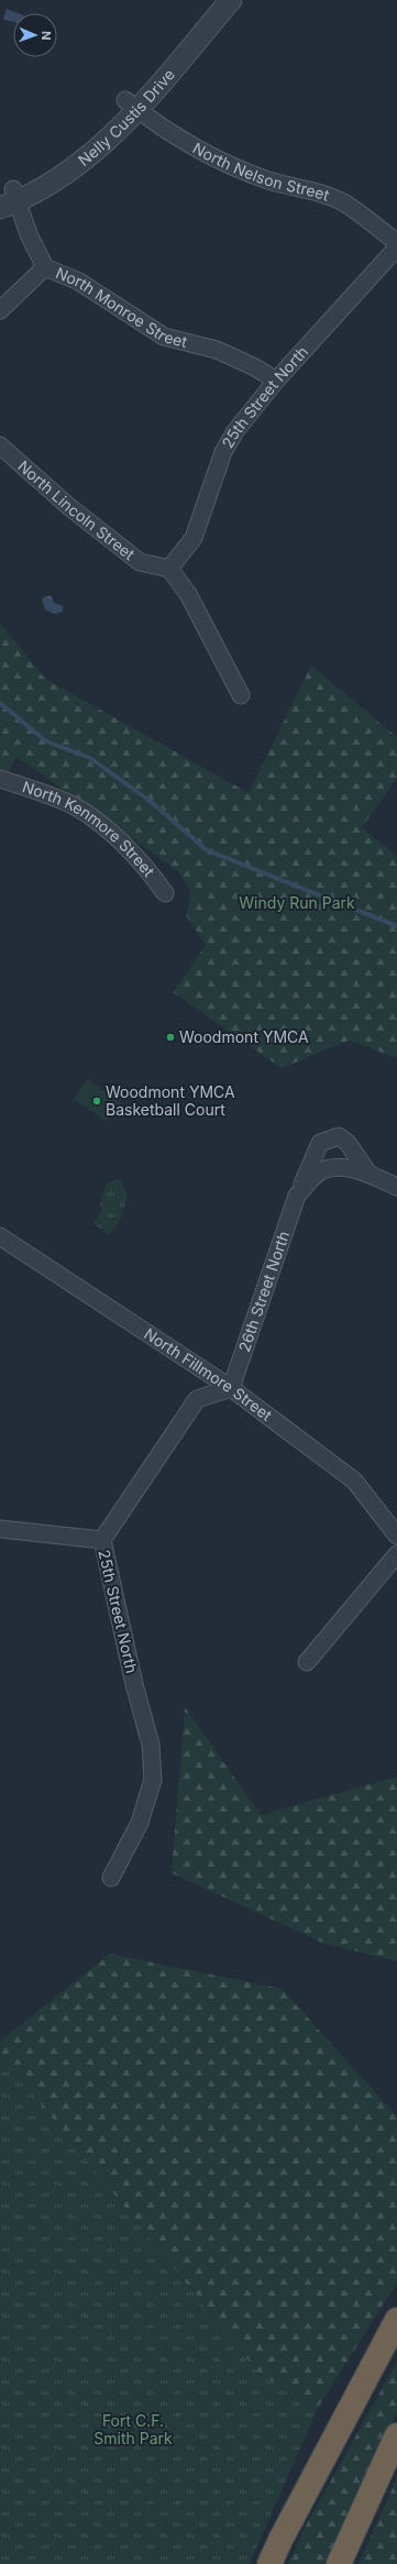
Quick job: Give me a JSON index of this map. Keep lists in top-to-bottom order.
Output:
{
  "streets": {
    "street": [
      "Nelly Custis Drive",
      "North Nelson Street",
      "North Monroe Street",
      "25th Street North",
      "North Lincoln Street",
      "North Kenmore Street",
      "26th Street North",
      "North Fillmore Street"
    ]
  },
  "crossings": [
    ["Nelly Custis Drive", "North Nelson Street"],
    ["Nelly Custis Drive", "North Monroe Street"],
    ["North Monroe Street", "25th Street North"],
    ["25th Street North", "North Lincoln Street"],
    ["25th Street North", "26th Street North"],
    ["25th Street North", "North Fillmore Street"],
    ["26th Street North", "North Fillmore Street"]
  ],
  "parks": ["Windy Run Park", "Fort C.F. Smith Park"],
  "places": ["Woodmont YMCA", "Woodmont YMCA Basketball Court"],
  "north": "right"
}
